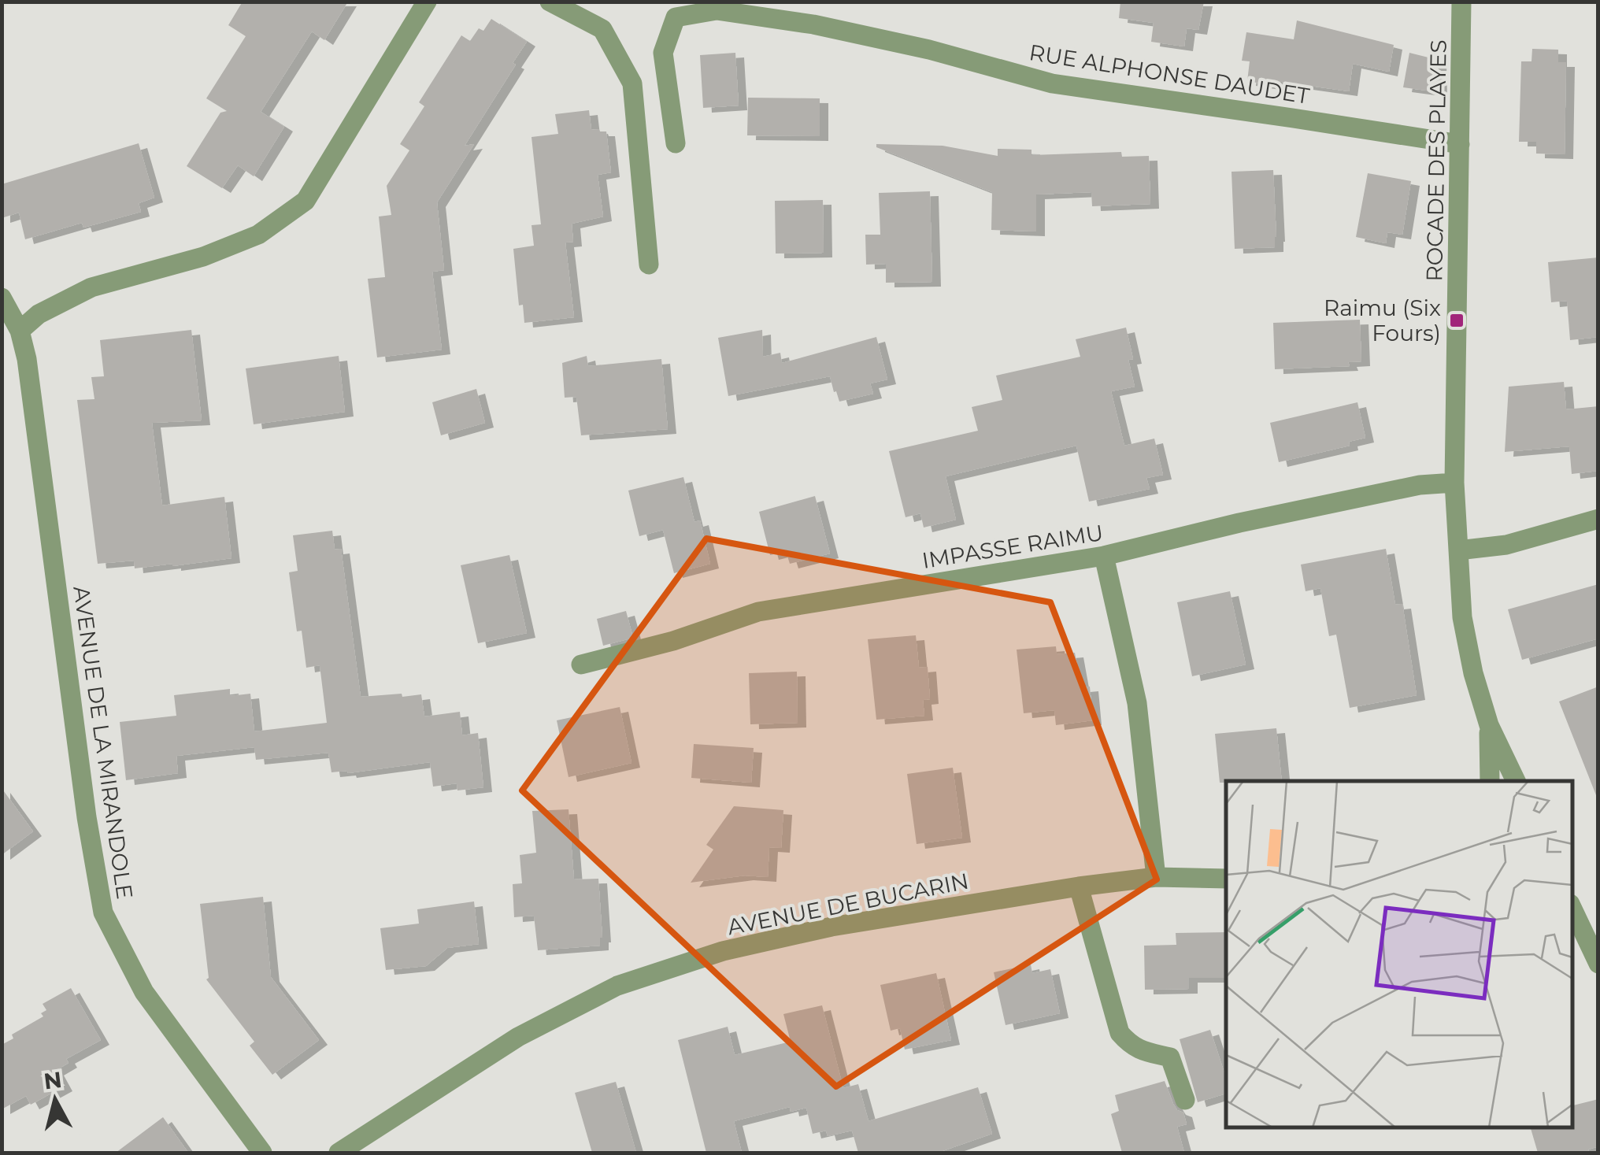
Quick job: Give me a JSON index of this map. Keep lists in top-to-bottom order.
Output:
{
  "streets": {
    "street": [
      "RUE ALPHONSE DAUDET",
      "ROCADE DES PLAYES",
      "IMPASSE RAIMU",
      "AVENUE DE LA MIRANDOLE",
      "AVENUE DE BUCARIN"
    ]
  },
  "crossings": [
    ["RUE ALPHONSE DAUDET", "ROCADE DES PLAYES"],
    ["ROCADE DES PLAYES", "IMPASSE RAIMU"]
  ],
  "places": {
    "transit": ["Raimu (Six Fours)"]
  },
  "north": "top"
}
